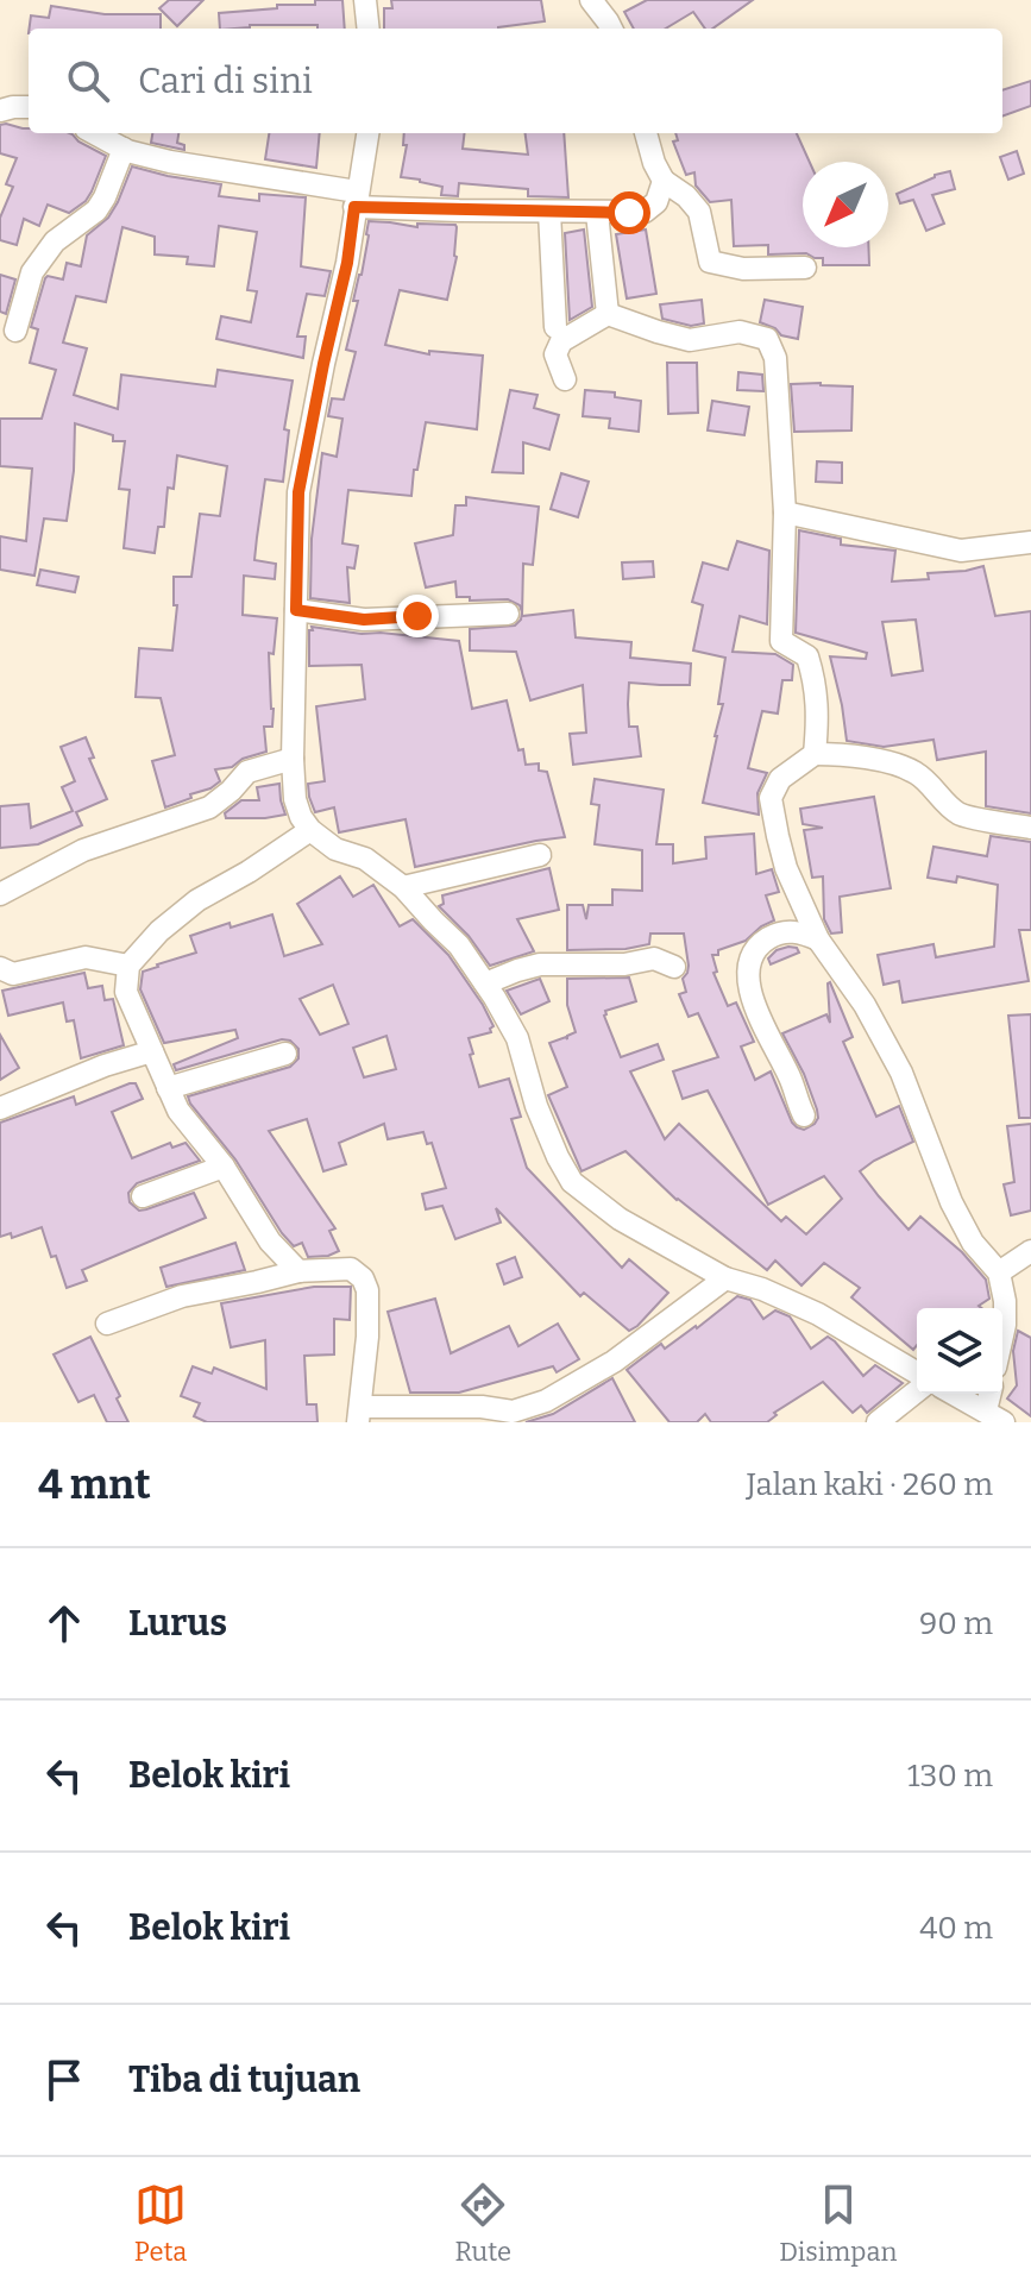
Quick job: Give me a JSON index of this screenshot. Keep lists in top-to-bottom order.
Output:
{
  "north": "bottom left",
  "page": {
    "search": "Cari di sini",
    "heading": ["4 mnt", "Jalan kaki · 260 m"],
    "list": [
      ["Lurus", "90 m"],
      ["Belok kiri", "130 m"],
      ["Belok kiri", "40 m"],
      "Tiba di tujuan"
    ],
    "nav": ["Peta", "Rute", "Disimpan"]
  }
}
